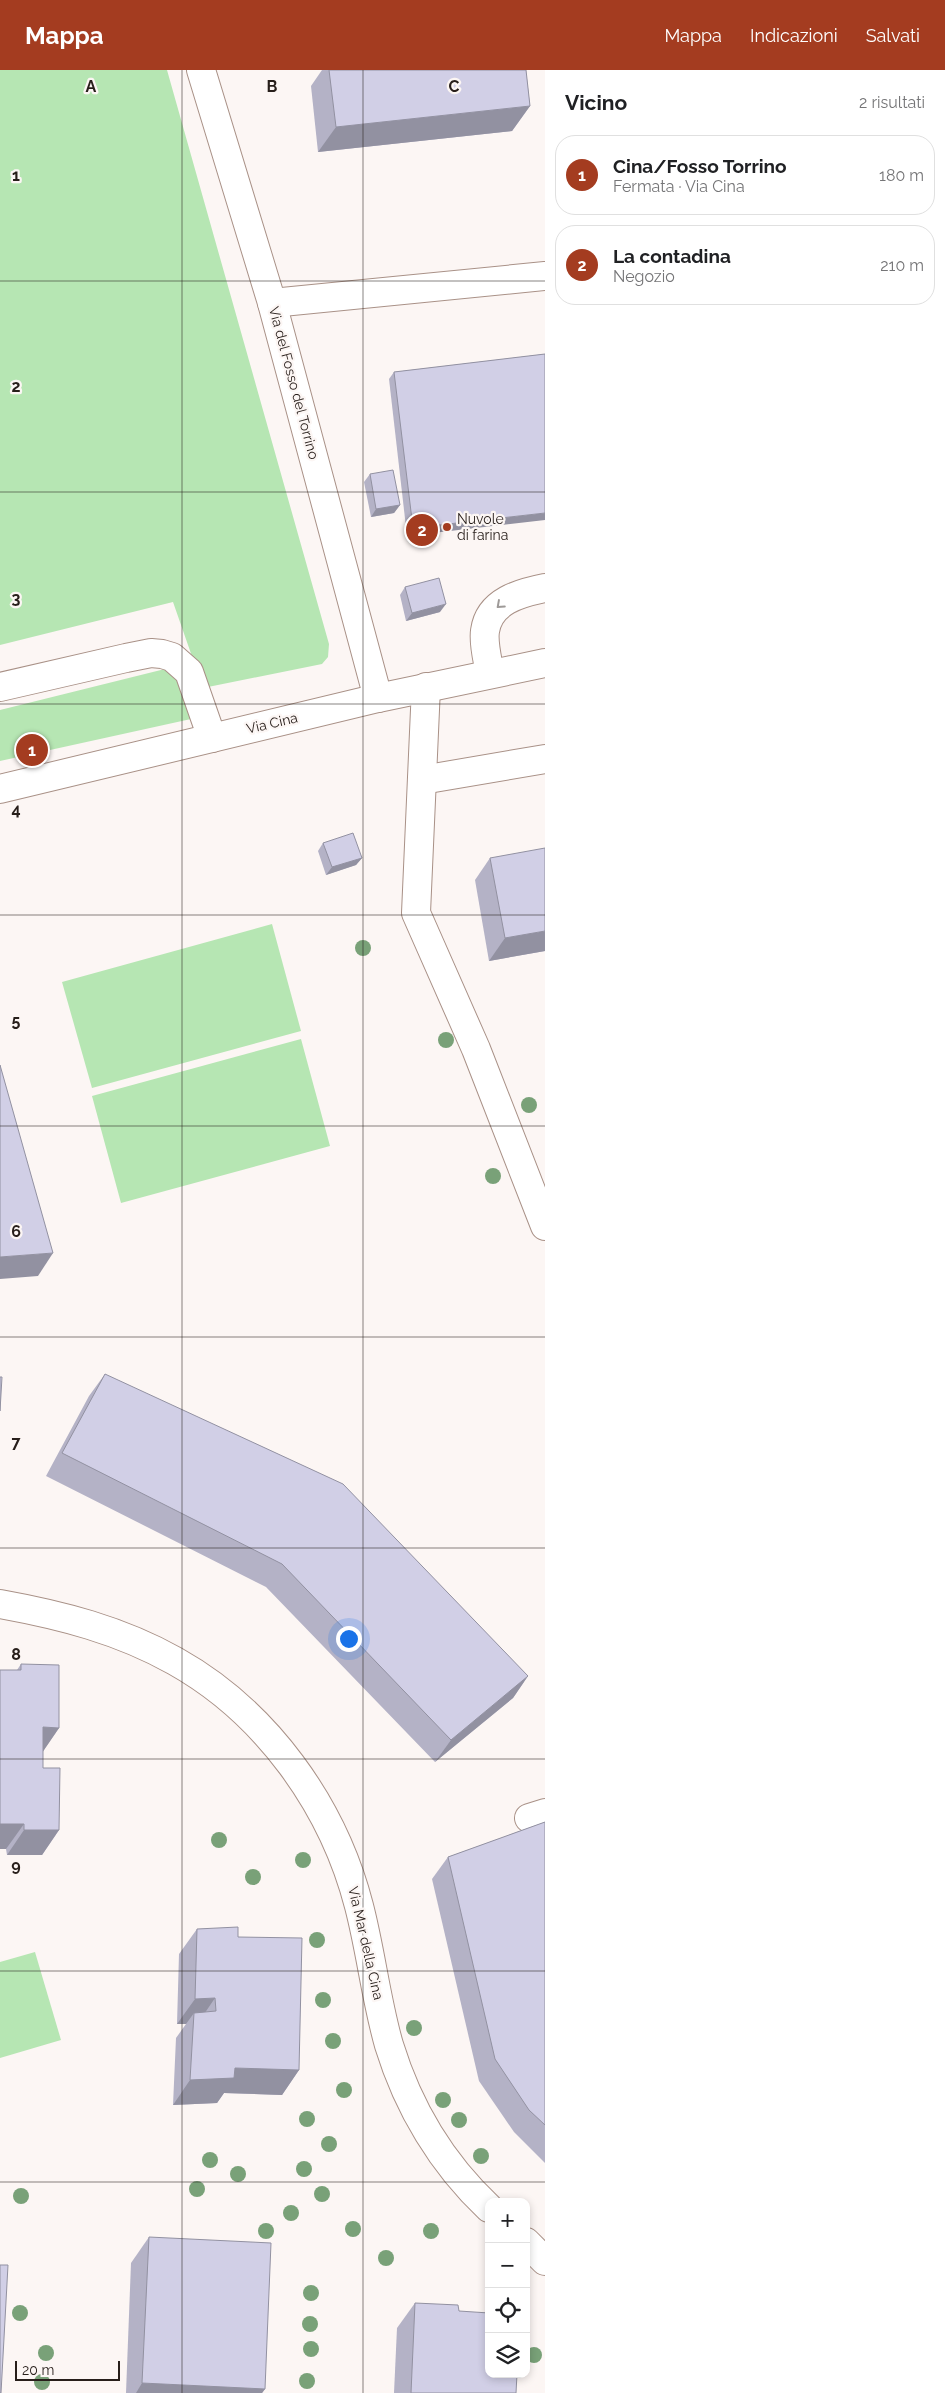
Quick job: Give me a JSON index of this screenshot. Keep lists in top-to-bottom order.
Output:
{
  "streets": {
    "street": ["Via del Fosso del Torrino", "Via Cina", "Via Mar della Cina"]
  },
  "crossings": [
    ["Via del Fosso del Torrino", "Via Cina"]
  ],
  "places": ["Nuvole di farina"],
  "scale_bar": "20 m",
  "page": {
    "header": "Mappa",
    "nav": ["Mappa", "Indicazioni", "Salvati"],
    "heading": ["Vicino", "2 risultati"],
    "list": [
      {
        "mark": "1",
        "name": "Cina/Fosso Torrino",
        "note": "Fermata · Via Cina",
        "value": "180 m"
      },
      {
        "mark": "2",
        "name": "La contadina",
        "note": "Negozio",
        "value": "210 m"
      }
    ],
    "pins": ["2", "1"],
    "map_buttons": ["+", "−"],
    "scale": "20 m"
  },
  "grid": {
    "columns": ["A", "B", "C"],
    "rows": [
      "1",
      "2",
      "3",
      "4",
      "5",
      "6",
      "7",
      "8",
      "9"
    ]
  }
}
